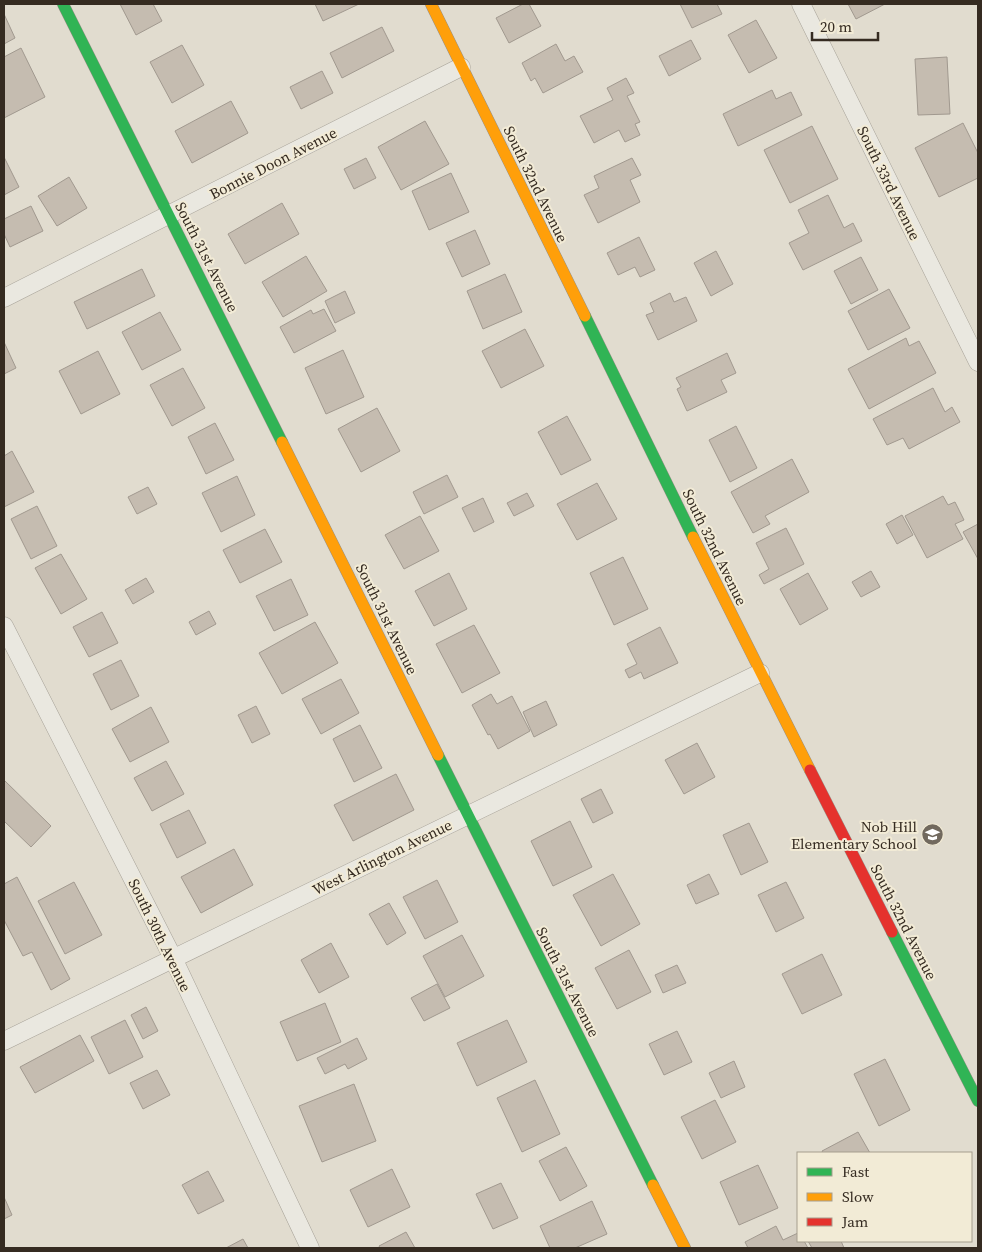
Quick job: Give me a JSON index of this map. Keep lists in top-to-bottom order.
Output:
{
  "streets": {
    "street": [
      "Bonnie Doon Avenue",
      "South 33rd Avenue",
      "South 32nd Avenue",
      "South 31st Avenue",
      "West Arlington Avenue",
      "South 30th Avenue"
    ]
  },
  "crossings": [
    ["Bonnie Doon Avenue", "South 32nd Avenue"],
    ["Bonnie Doon Avenue", "South 31st Avenue"],
    ["South 32nd Avenue", "West Arlington Avenue"],
    ["South 31st Avenue", "West Arlington Avenue"],
    ["West Arlington Avenue", "South 30th Avenue"]
  ],
  "places": {
    "school or university": ["Nob Hill Elementary School"]
  },
  "legend": ["Fast", "Slow", "Jam"],
  "scale_bar": "20 m"
}
